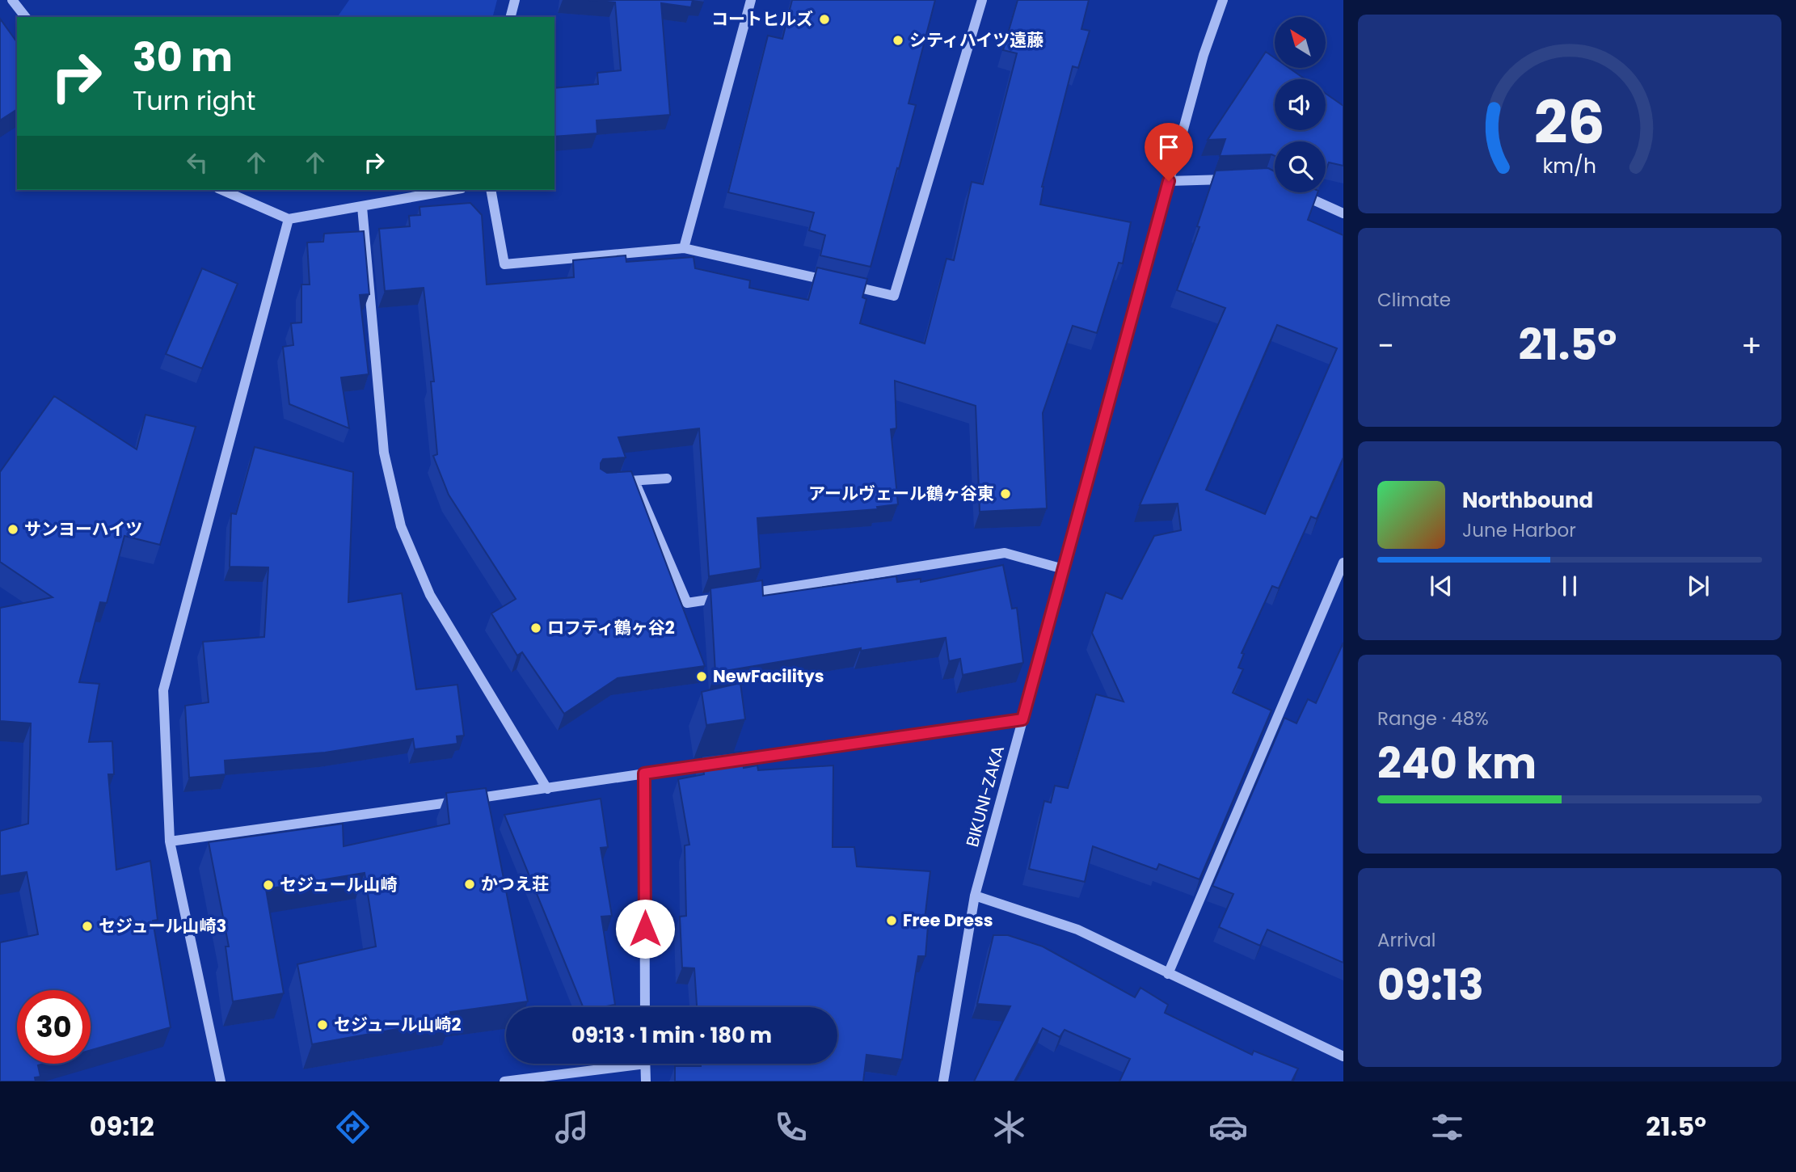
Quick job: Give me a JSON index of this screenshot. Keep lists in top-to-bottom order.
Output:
{
  "streets": {
    "street": ["BIKUNI-ZAKA"]
  },
  "places": [
    "コートヒルズ",
    "シティハイツ遠藤",
    "アールヴェール鶴ヶ谷東",
    "サンヨーハイツ",
    "ロフティ鶴ヶ谷2",
    "NewFacilitys",
    "かつえ荘",
    "セジュール山崎",
    "Free Dress",
    "セジュール山崎3",
    "セジュール山崎2"
  ],
  "north": "top left",
  "page": {
    "turn": ["30 m", "Turn right"],
    "tile": [
      "Climate",
      ["Range · 48%", "240 km"],
      ["Arrival", "09:13"]
    ],
    "heat": ["−", "21.5°", "+"],
    "song": ["Northbound", "June Harbor"],
    "limit": "30",
    "trip": "09:13 · 1 min · 180 m",
    "tabs": ["09:12", "21.5°"],
    "gauge": ["26", "km/h"]
  }
}
